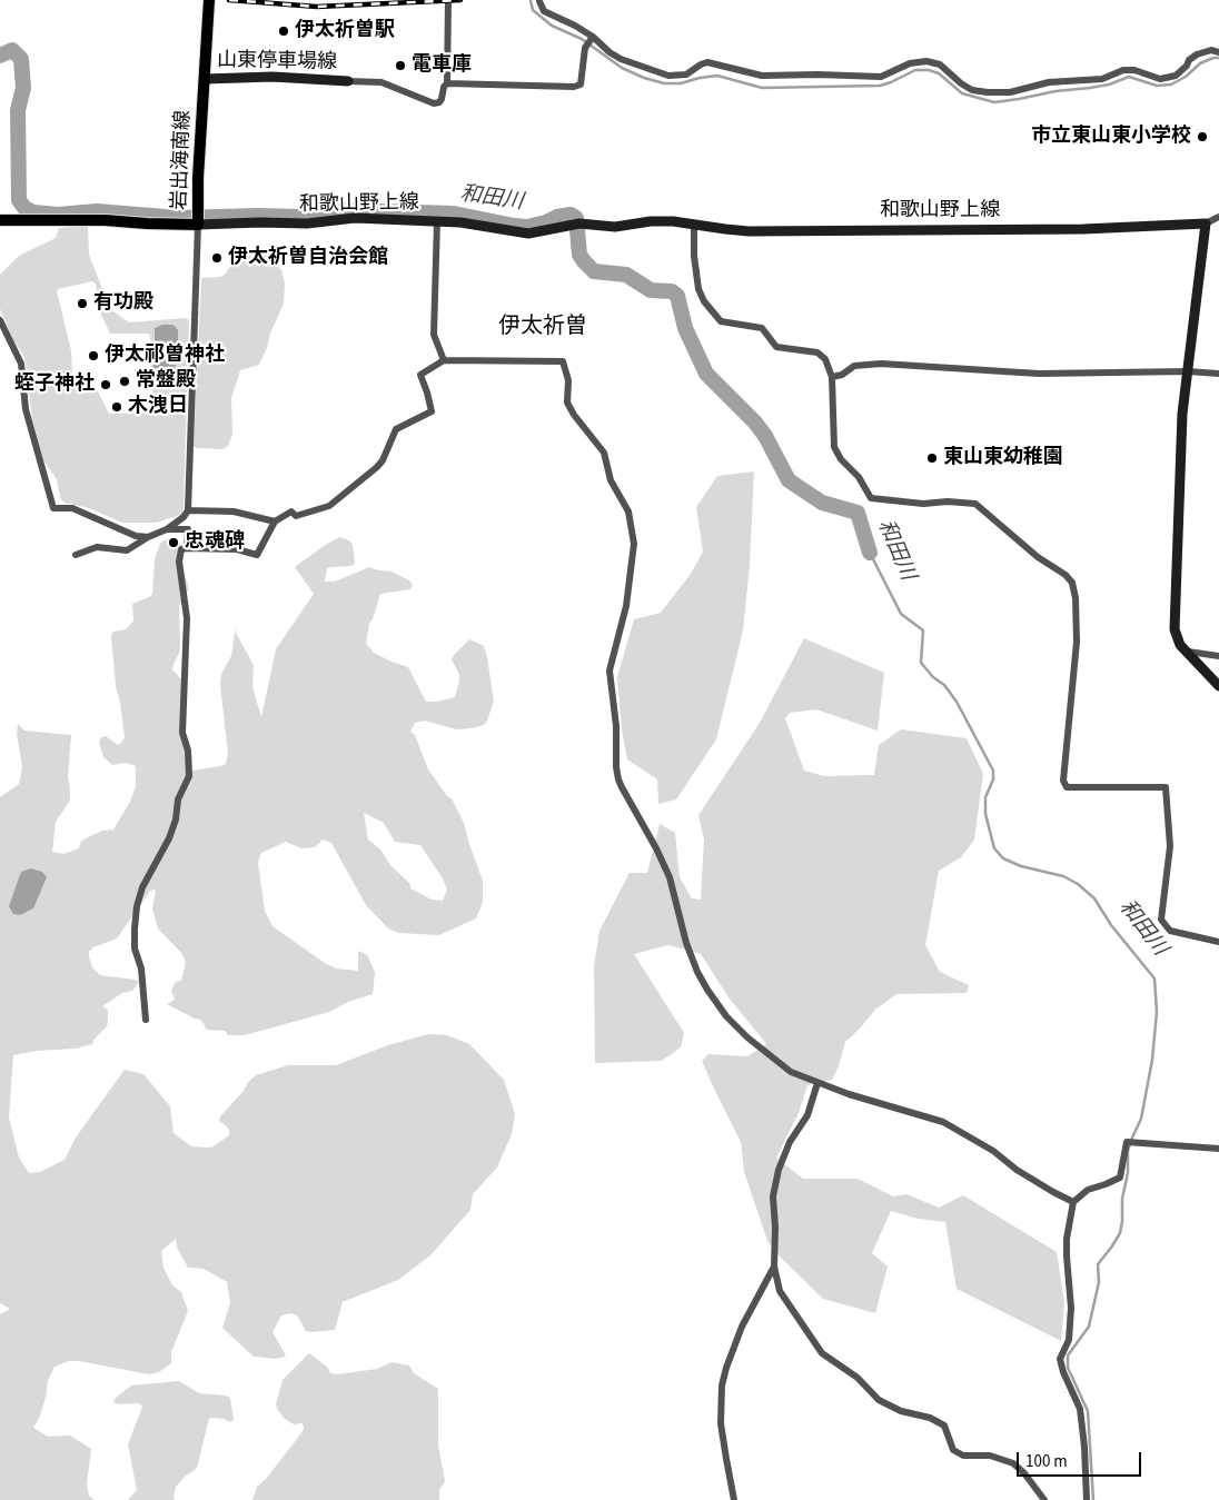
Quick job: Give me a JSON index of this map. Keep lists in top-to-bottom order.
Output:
{
  "streets": {
    "main road": ["山東停車場線", "岩出海南線", "和歌山野上線"]
  },
  "crossings": [
    ["山東停車場線", "岩出海南線"],
    ["岩出海南線", "和歌山野上線"]
  ],
  "districts": ["伊太祈曽"],
  "water": ["和田川"],
  "places": [
    "伊太祈曽駅",
    "電車庫",
    "市立東山東小学校",
    "伊太祈曽自治会館",
    "有功殿",
    "伊太祁曽神社",
    "常盤殿",
    "蛭子神社",
    "木洩日",
    "東山東幼稚園",
    "忠魂碑"
  ],
  "scale_bar": "100 m"
}
